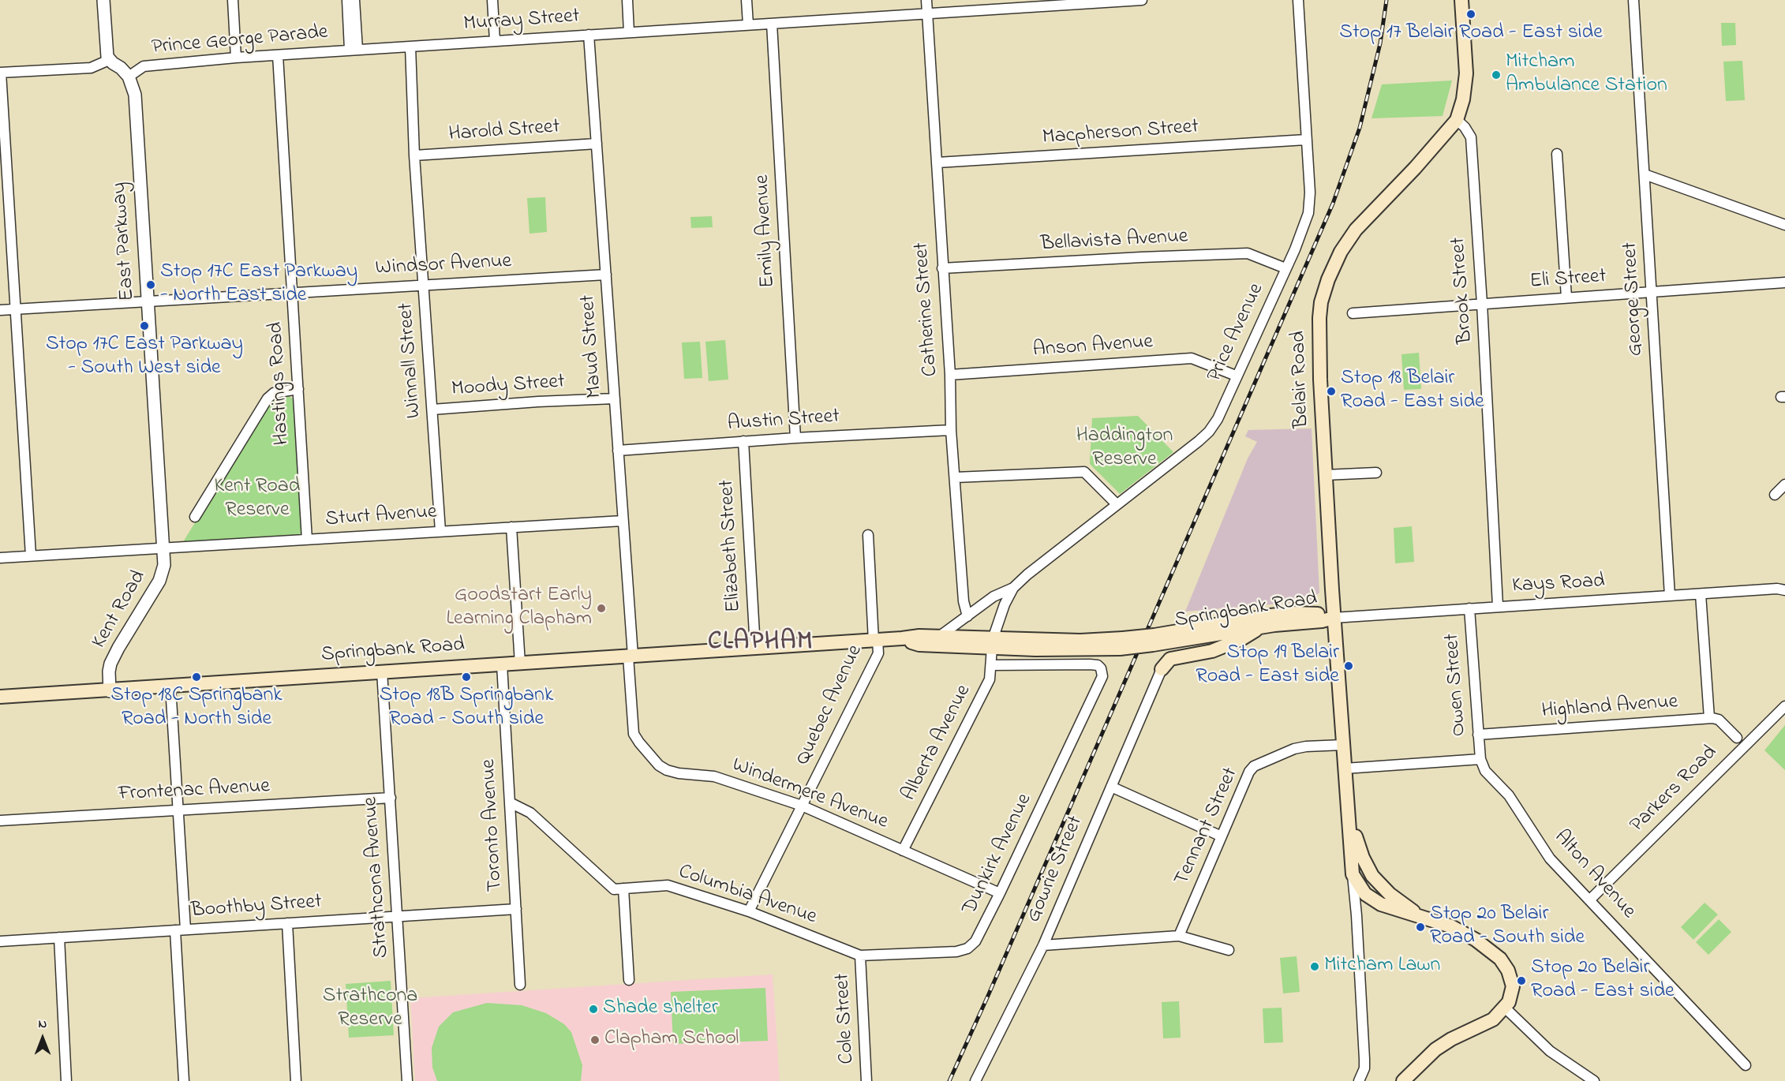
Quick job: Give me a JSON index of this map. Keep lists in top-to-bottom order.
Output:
{
  "streets": {
    "main road": ["Belair Road", "Springbank Road"],
    "street": [
      "Murray Street",
      "Prince George Parade",
      "Harold Street",
      "Macpherson Street",
      "Emily Avenue",
      "East Parkway",
      "Bellavista Avenue",
      "Windsor Avenue",
      "Eli Street",
      "Brook Street",
      "George Street",
      "Catherine Street",
      "Price Avenue",
      "Maud Street",
      "Anson Avenue",
      "Winnall Street",
      "Hastings Road",
      "Moody Street",
      "Austin Street",
      "Sturt Avenue",
      "Elizabeth Street",
      "Kays Road",
      "Kent Road",
      "Owen Street",
      "Quebec Avenue",
      "Highland Avenue",
      "Alberta Avenue",
      "Parkers Road",
      "Frontenac Avenue",
      "Windermere Avenue",
      "Toronto Avenue",
      "Tennant Street",
      "Dunkirk Avenue",
      "Gowrie Street",
      "Alton Avenue",
      "Strathcona Avenue",
      "Columbia Avenue",
      "Boothby Street",
      "Cole Street"
    ]
  },
  "crossings": [
    ["Murray Street", "Prince George Parade"],
    ["Murray Street", "Emily Avenue"],
    ["Murray Street", "Catherine Street"],
    ["Murray Street", "Maud Street"],
    ["Murray Street", "Winnall Street"],
    ["Prince George Parade", "East Parkway"],
    ["Prince George Parade", "Hastings Road"],
    ["Harold Street", "Maud Street"],
    ["Harold Street", "Winnall Street"],
    ["Macpherson Street", "Catherine Street"],
    ["Macpherson Street", "Price Avenue"],
    ["Emily Avenue", "Austin Street"],
    ["East Parkway", "Windsor Avenue"],
    ["East Parkway", "Sturt Avenue"],
    ["East Parkway", "Kent Road"],
    ["Bellavista Avenue", "Catherine Street"],
    ["Bellavista Avenue", "Price Avenue"],
    ["Windsor Avenue", "Maud Street"],
    ["Windsor Avenue", "Winnall Street"],
    ["Windsor Avenue", "Hastings Road"],
    ["Eli Street", "Brook Street"],
    ["Eli Street", "George Street"],
    ["Brook Street", "Belair Road"],
    ["Brook Street", "Kays Road"],
    ["George Street", "Kays Road"],
    ["Catherine Street", "Price Avenue"],
    ["Catherine Street", "Anson Avenue"],
    ["Catherine Street", "Austin Street"],
    ["Price Avenue", "Anson Avenue"],
    ["Price Avenue", "Springbank Road"],
    ["Price Avenue", "Alberta Avenue"],
    ["Maud Street", "Moody Street"],
    ["Maud Street", "Austin Street"],
    ["Maud Street", "Sturt Avenue"],
    ["Maud Street", "Springbank Road"],
    ["Maud Street", "Windermere Avenue"],
    ["Winnall Street", "Moody Street"],
    ["Winnall Street", "Sturt Avenue"],
    ["Belair Road", "Kays Road"],
    ["Belair Road", "Springbank Road"],
    ["Belair Road", "Tennant Street"],
    ["Hastings Road", "Sturt Avenue"],
    ["Austin Street", "Elizabeth Street"],
    ["Sturt Avenue", "Kent Road"],
    ["Elizabeth Street", "Springbank Road"],
    ["Kays Road", "Springbank Road"],
    ["Kays Road", "Owen Street"],
    ["Kent Road", "Springbank Road"],
    ["Springbank Road", "Quebec Avenue"],
    ["Springbank Road", "Alberta Avenue"],
    ["Springbank Road", "Windermere Avenue"],
    ["Springbank Road", "Toronto Avenue"],
    ["Springbank Road", "Strathcona Avenue"],
    ["Owen Street", "Highland Avenue"],
    ["Owen Street", "Alton Avenue"],
    ["Quebec Avenue", "Windermere Avenue"],
    ["Quebec Avenue", "Columbia Avenue"],
    ["Alberta Avenue", "Windermere Avenue"],
    ["Alberta Avenue", "Dunkirk Avenue"],
    ["Parkers Road", "Alton Avenue"],
    ["Frontenac Avenue", "Strathcona Avenue"],
    ["Windermere Avenue", "Dunkirk Avenue"],
    ["Toronto Avenue", "Columbia Avenue"],
    ["Toronto Avenue", "Boothby Street"],
    ["Dunkirk Avenue", "Columbia Avenue"],
    ["Dunkirk Avenue", "Cole Street"],
    ["Strathcona Avenue", "Boothby Street"],
    ["Columbia Avenue", "Cole Street"]
  ],
  "districts": ["CLAPHAM"],
  "parks": ["Haddington Reserve", "Kent Road Reserve", "Strathcona Reserve"],
  "places": [
    "Stop 17 Belair Road - East side",
    "Mitcham Ambulance Station",
    "Stop 17C East Parkway - North East side",
    "Stop 17C East Parkway - South West side",
    "Stop 18 Belair Road - East side",
    "Goodstart Early Learning Clapham",
    "Stop 19 Belair Road - East side",
    "Stop 18C Springbank Road - North side",
    "Stop 18B Springbank Road - South side",
    "Stop 20 Belair Road - South side",
    "Mitcham Lawn",
    "Stop 20 Belair Road - East side",
    "Shade shelter",
    "Clapham School"
  ],
  "north": "top"
}
